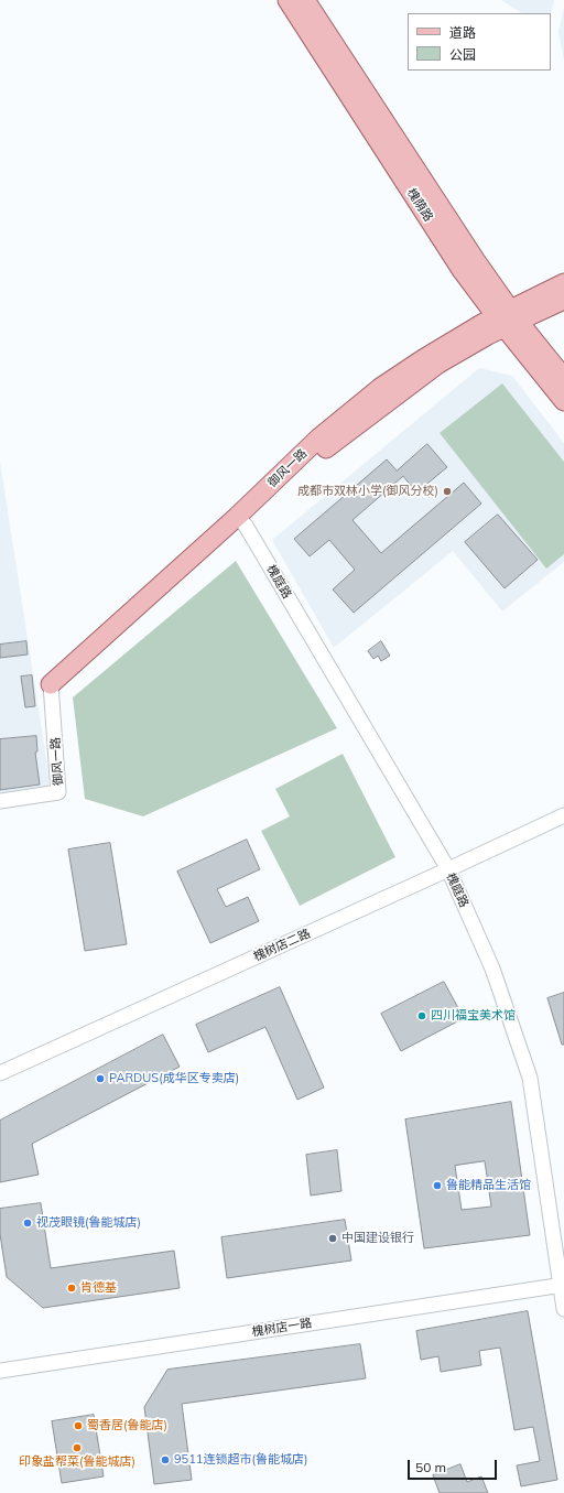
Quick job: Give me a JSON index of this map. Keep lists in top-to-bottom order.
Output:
{
  "streets": {
    "main road": ["槐荫路", "御风一路"],
    "street": ["槐庭路", "槐树店二路", "槐树店一路"]
  },
  "crossings": [
    ["槐荫路", "御风一路"],
    ["御风一路", "槐庭路"],
    ["槐庭路", "槐树店二路"],
    ["槐庭路", "槐树店一路"]
  ],
  "places": [
    "成都市双林小学(御风分校)",
    "四川福宝美术馆",
    "PARDUS(成华区专卖店)",
    "鲁能精品生活馆",
    "视茂眼镜(鲁能城店)",
    "中国建设银行",
    "肯德基",
    "蜀香居(鲁能店)",
    "印象盐帮菜(鲁能城店)",
    "9511连锁超市(鲁能城店)"
  ],
  "legend": ["道路", "公园"],
  "scale_bar": "50 m"
}
